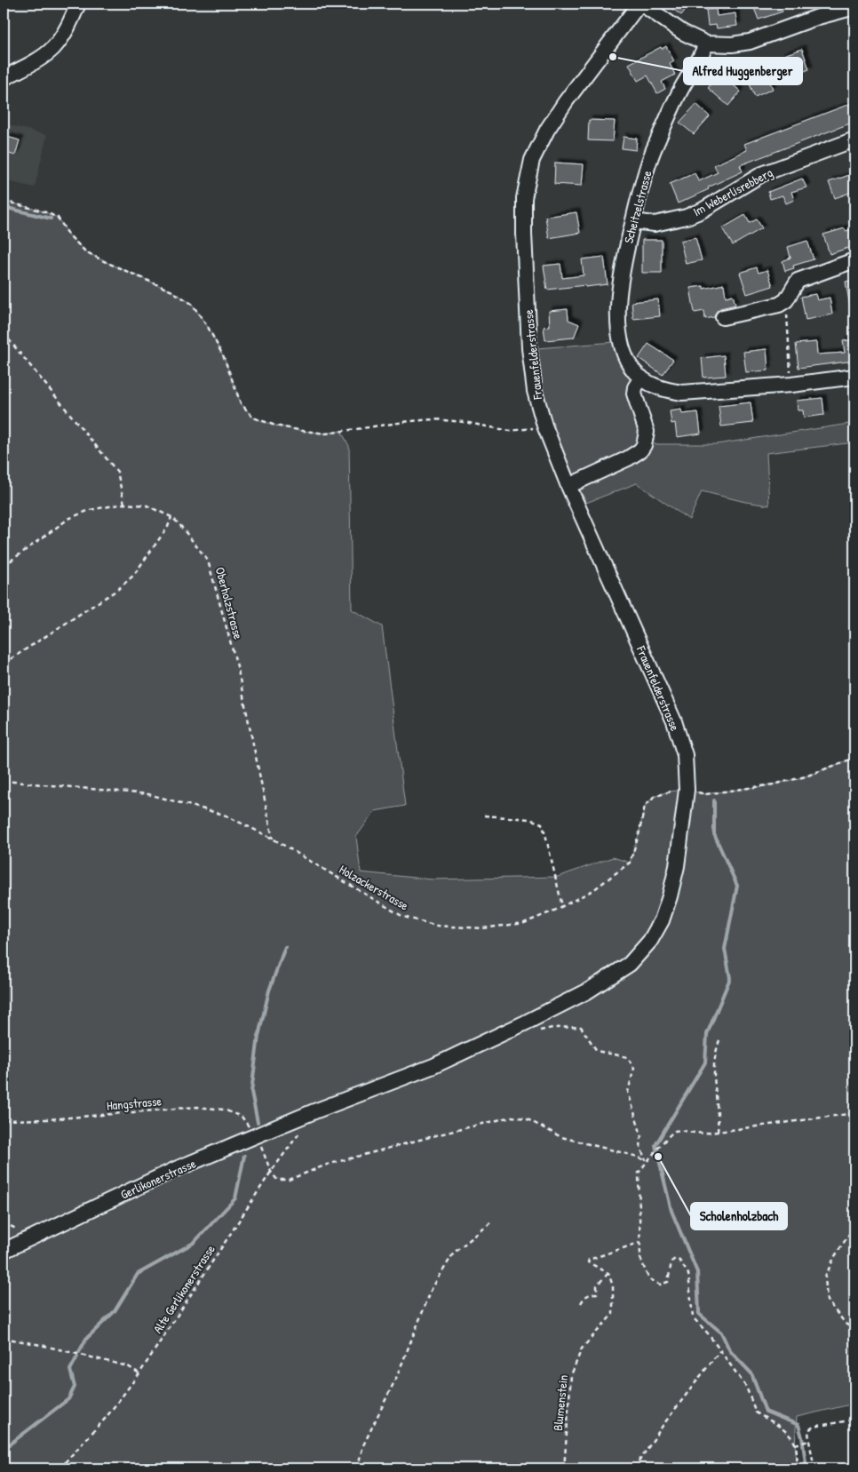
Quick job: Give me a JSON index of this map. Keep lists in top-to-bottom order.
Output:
{
  "streets": {
    "street": [
      "Im Weberlisrebberg",
      "Scheitzelstrasse",
      "Frauenfelderstrasse",
      "Gerlikonerstrasse"
    ],
    "path": [
      "Oberholzstrasse",
      "Holzackerstrasse",
      "Hangstrasse",
      "Alte Gerlikonerstrasse",
      "Blumenstein"
    ]
  },
  "crossings": [
    ["Im Weberlisrebberg", "Scheitzelstrasse"],
    ["Frauenfelderstrasse", "Holzackerstrasse"],
    ["Frauenfelderstrasse", "Gerlikonerstrasse"],
    ["Oberholzstrasse", "Holzackerstrasse"],
    ["Hangstrasse", "Gerlikonerstrasse"],
    ["Hangstrasse", "Alte Gerlikonerstrasse"]
  ],
  "places": ["Alfred Huggenberger", "Scholenholzbach"]
}
